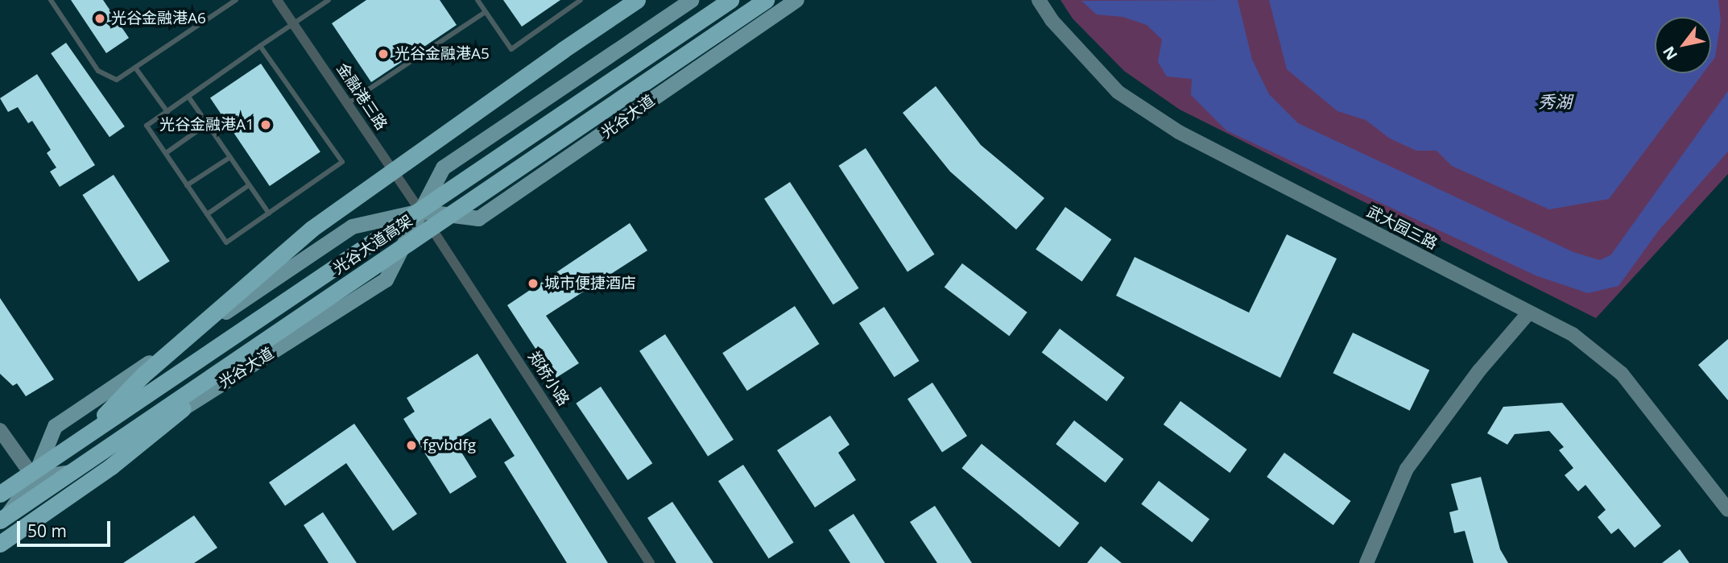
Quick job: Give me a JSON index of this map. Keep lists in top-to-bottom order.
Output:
{
  "streets": {
    "highway": ["光谷大道高架"],
    "main road": ["光谷大道"],
    "street": ["金融港三路", "武大园三路", "郑桥小路"]
  },
  "crossings": [
    ["金融港三路", "光谷大道"],
    ["金融港三路", "郑桥小路"],
    ["光谷大道", "光谷大道高架"],
    ["光谷大道", "郑桥小路"]
  ],
  "water": ["秀湖"],
  "places": [
    "光谷金融港A6",
    "光谷金融港A5",
    "光谷金融港A1",
    "城市便捷酒店",
    "fgvbdfg"
  ],
  "scale_bar": "50 m",
  "north": "bottom left"
}
